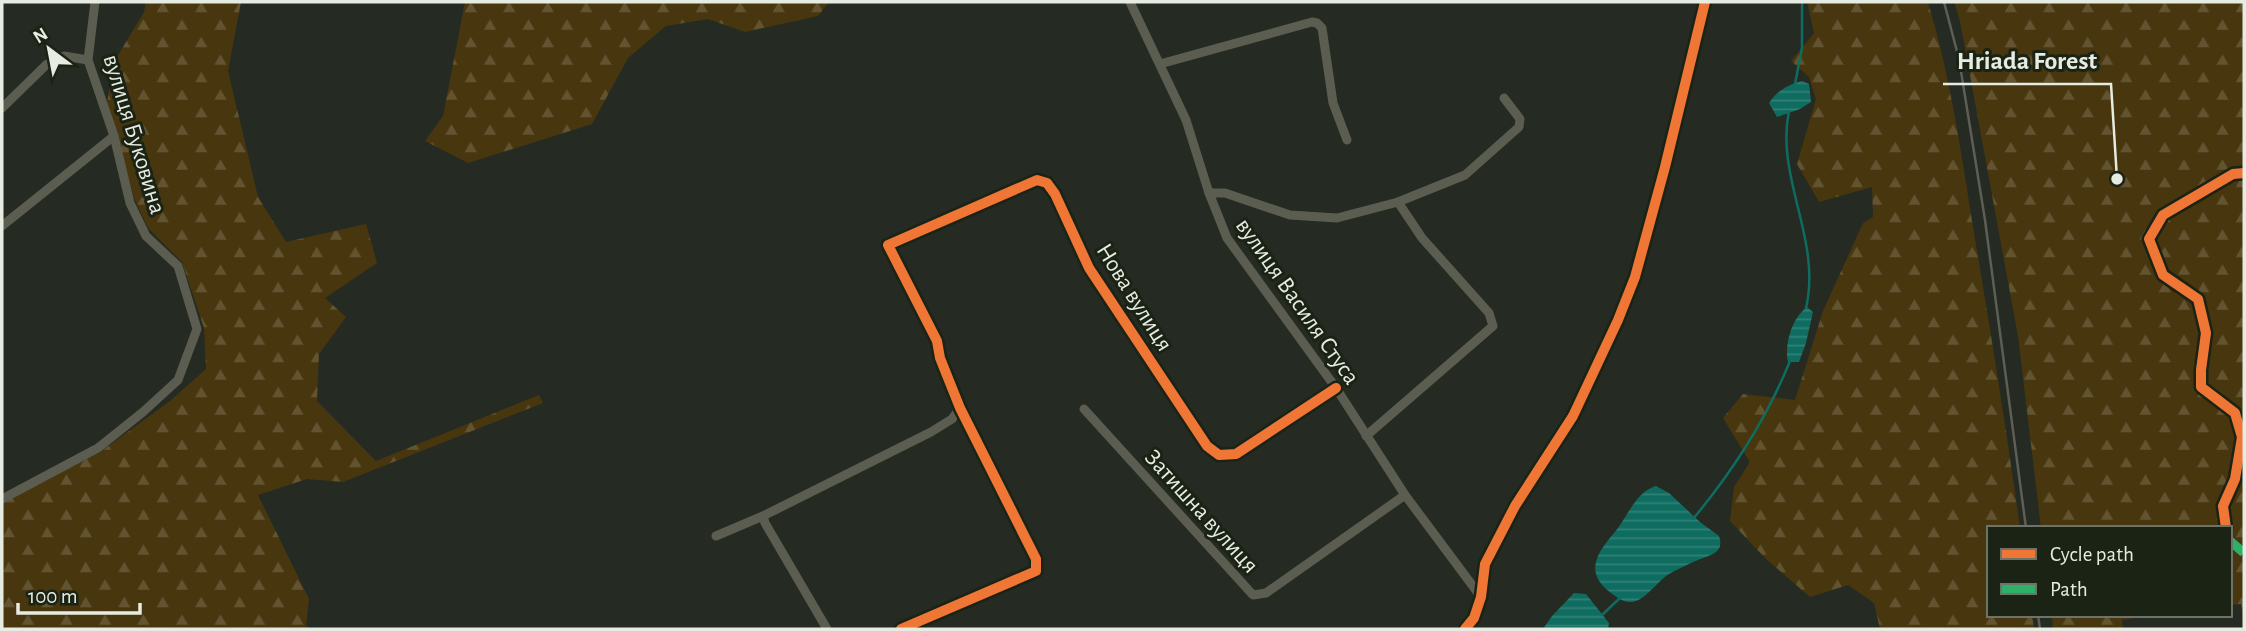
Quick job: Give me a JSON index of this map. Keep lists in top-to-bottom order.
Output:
{
  "streets": {
    "street": [
      "вулиця Буковина",
      "Нова вулиця",
      "вулиця Василя Стуса",
      "Затишна вулиця"
    ]
  },
  "crossings": [
    ["Нова вулиця", "вулиця Василя Стуса"],
    ["вулиця Василя Стуса", "Затишна вулиця"]
  ],
  "places": ["Hriada Forest"],
  "legend": ["Cycle path", "Path"],
  "scale_bar": "100 m",
  "north": "top left"
}
